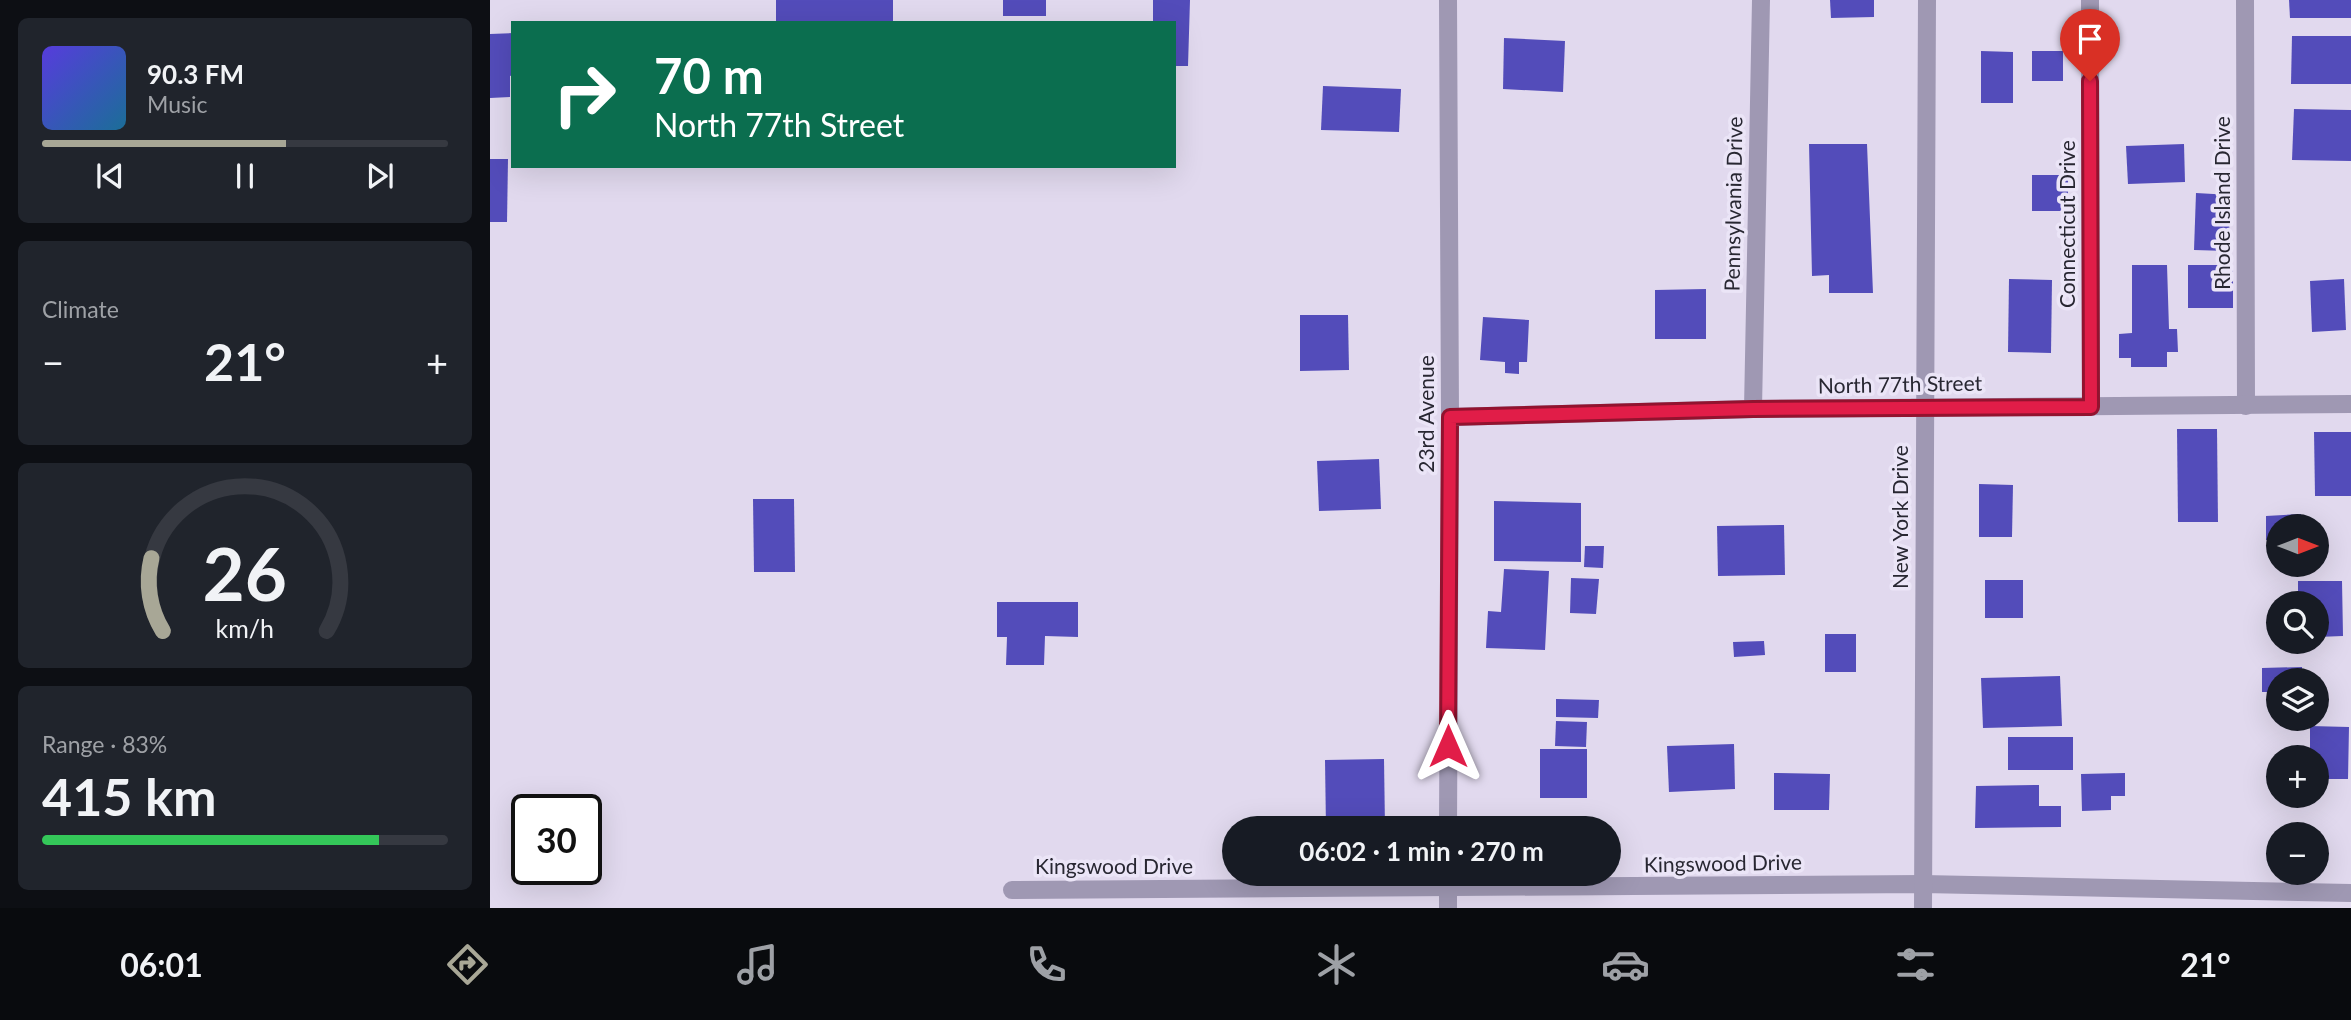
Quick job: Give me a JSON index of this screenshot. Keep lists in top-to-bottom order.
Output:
{
  "streets": {
    "street": [
      "Rhode Island Drive",
      "Pennsylvania Drive",
      "Connecticut Drive",
      "North 77th Street",
      "23rd Avenue",
      "New York Drive",
      "Kingswood Drive"
    ]
  },
  "crossings": [
    ["Rhode Island Drive", "North 77th Street"],
    ["Pennsylvania Drive", "North 77th Street"],
    ["Connecticut Drive", "North 77th Street"],
    ["North 77th Street", "23rd Avenue"],
    ["North 77th Street", "New York Drive"],
    ["New York Drive", "Kingswood Drive"]
  ],
  "north": "right",
  "page": {
    "turn": ["70 m", "North 77th Street"],
    "song": ["90.3 FM", "Music"],
    "tile": [
      "Climate",
      ["Range · 83%", "415 km"]
    ],
    "heat": ["−", "21°", "+"],
    "map_buttons": ["+", "−"],
    "limit": "30",
    "trip": "06:02 · 1 min · 270 m",
    "tabs": ["06:01", "21°"],
    "gauge": ["26", "km/h"]
  }
}
